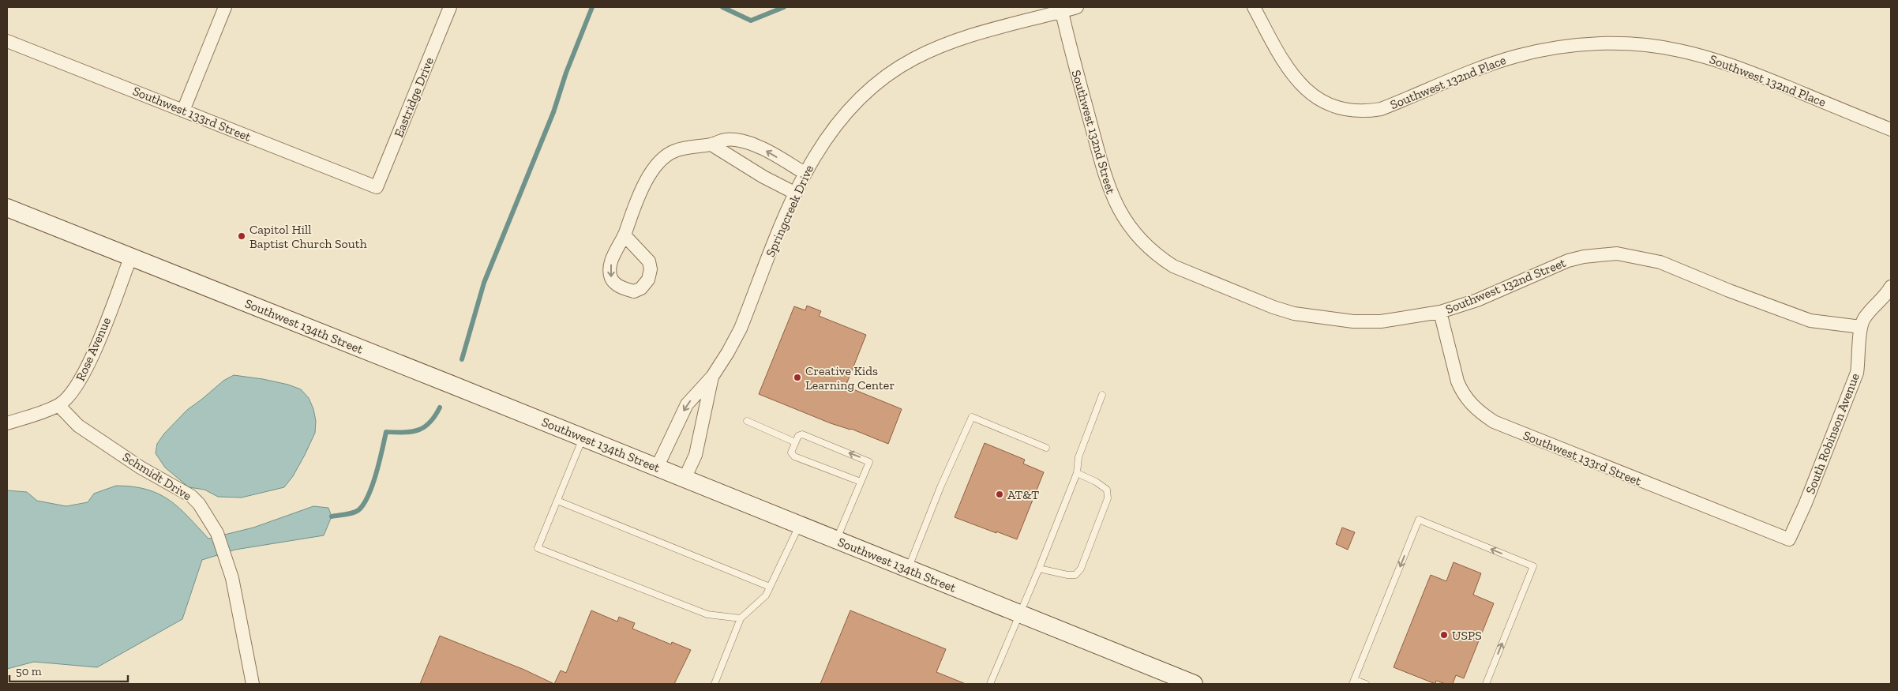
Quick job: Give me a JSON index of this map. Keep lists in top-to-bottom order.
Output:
{
  "streets": {
    "main road": ["Southwest 134th Street"],
    "street": [
      "Southwest 132nd Place",
      "Eastridge Drive",
      "Southwest 133rd Street",
      "Southwest 132nd Street",
      "Springcreek Drive",
      "Rose Avenue",
      "South Robinson Avenue",
      "Schmidt Drive"
    ]
  },
  "crossings": [
    ["Eastridge Drive", "Southwest 133rd Street"],
    ["Southwest 133rd Street", "Southwest 132nd Street"],
    ["Southwest 133rd Street", "South Robinson Avenue"],
    ["Southwest 132nd Street", "Springcreek Drive"],
    ["Southwest 132nd Street", "South Robinson Avenue"],
    ["Springcreek Drive", "Southwest 134th Street"],
    ["Southwest 134th Street", "Rose Avenue"],
    ["Rose Avenue", "Schmidt Drive"]
  ],
  "places": [
    "Capitol Hill Baptist Church South",
    "Creative Kids Learning Center",
    "AT&T",
    "USPS"
  ],
  "scale_bar": "50 m"
}
